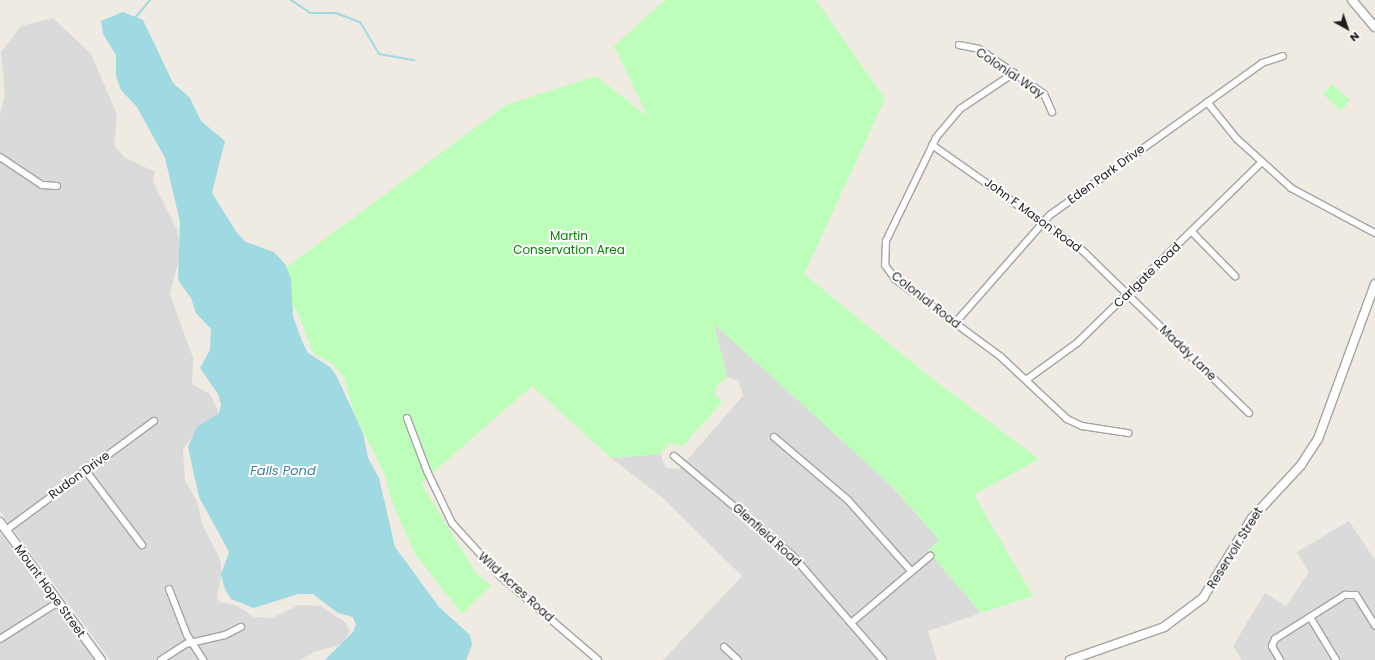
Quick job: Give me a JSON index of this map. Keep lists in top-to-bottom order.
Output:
{
  "streets": {
    "street": [
      "Colonial Way",
      "Eden Park Drive",
      "John F Mason Road",
      "Carlgate Road",
      "Colonial Road",
      "Maddy Lane",
      "Rudon Drive",
      "Glenfield Road",
      "Reservoir Street",
      "Wild Acres Road",
      "Mount Hope Street"
    ]
  },
  "crossings": [
    ["Colonial Way", "Colonial Road"],
    ["Eden Park Drive", "John F Mason Road"],
    ["Eden Park Drive", "Colonial Road"],
    ["John F Mason Road", "Carlgate Road"],
    ["John F Mason Road", "Colonial Road"],
    ["John F Mason Road", "Maddy Lane"],
    ["Carlgate Road", "Colonial Road"],
    ["Carlgate Road", "Maddy Lane"],
    ["Rudon Drive", "Mount Hope Street"]
  ],
  "water": ["Falls Pond"],
  "parks": ["Martin Conservation Area"],
  "north": "bottom right"
}
